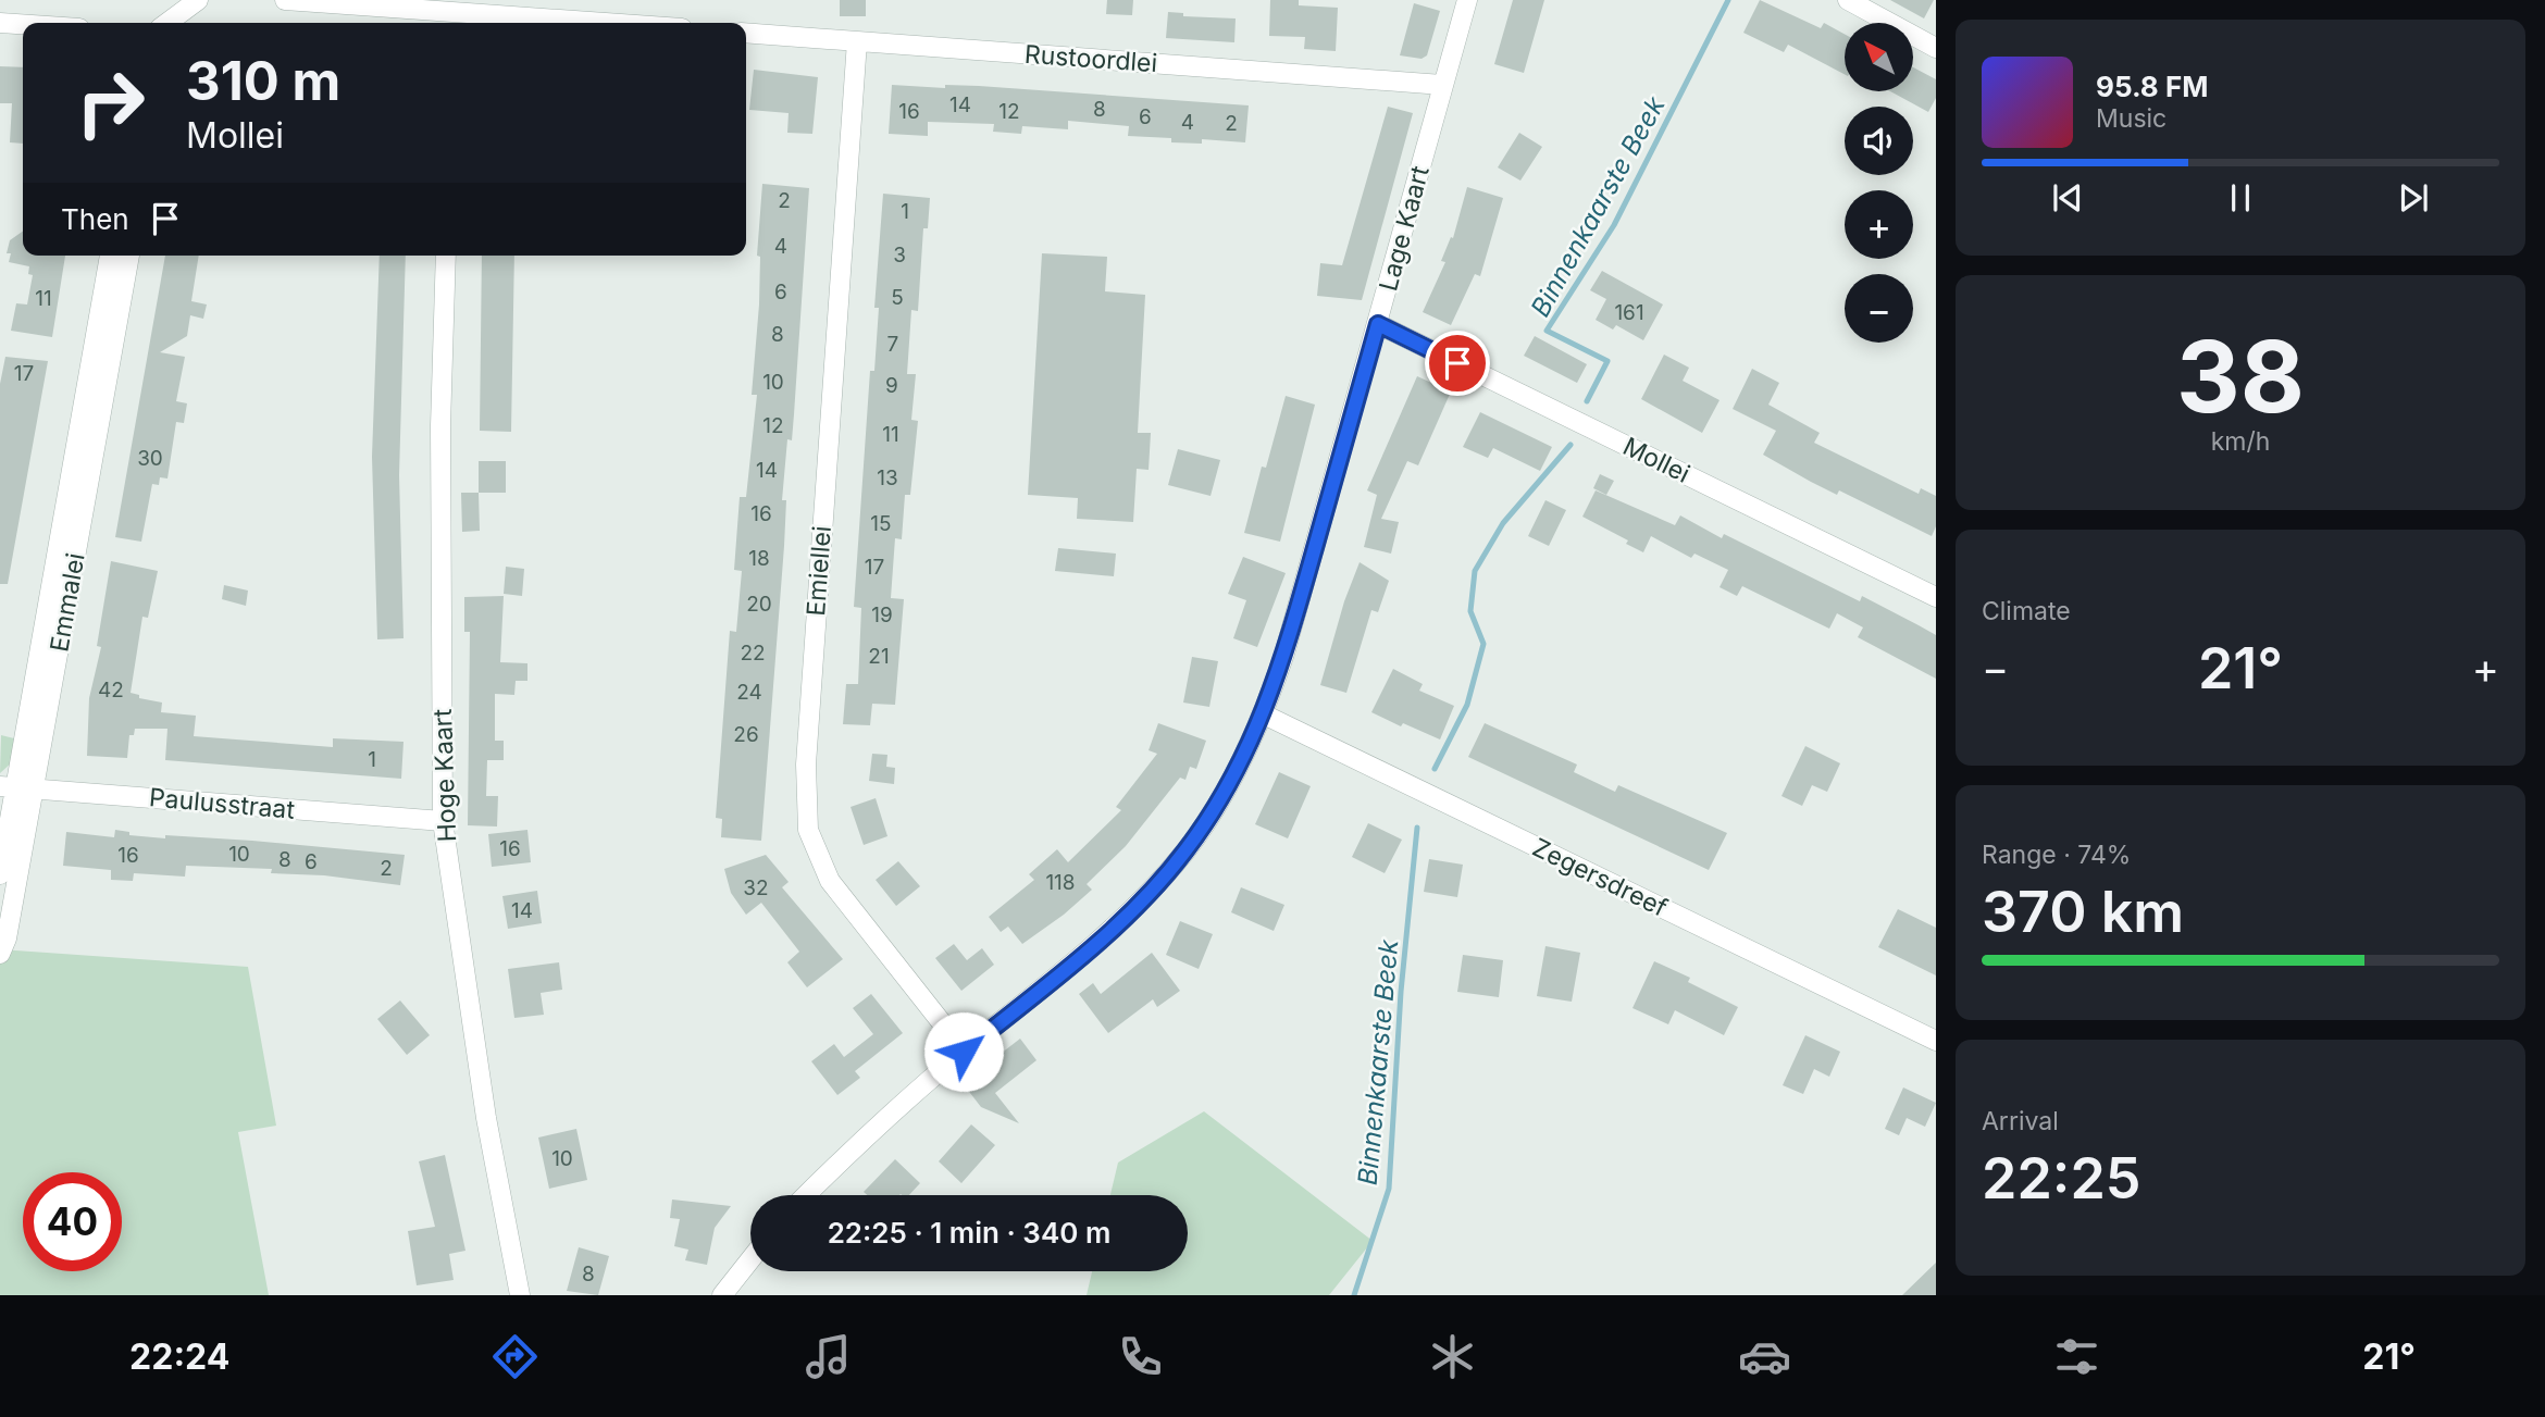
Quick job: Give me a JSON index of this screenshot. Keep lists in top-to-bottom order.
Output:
{
  "streets": {
    "street": [
      "Rustoordlei",
      "Lage Kaart",
      "Mollei",
      "Emiellei",
      "Emmalei",
      "Hoge Kaart",
      "Paulusstraat",
      "Zegersdreef"
    ]
  },
  "crossings": [
    ["Rustoordlei", "Lage Kaart"],
    ["Rustoordlei", "Emiellei"],
    ["Lage Kaart", "Mollei"],
    ["Lage Kaart", "Emiellei"],
    ["Lage Kaart", "Zegersdreef"],
    ["Emmalei", "Paulusstraat"],
    ["Hoge Kaart", "Paulusstraat"]
  ],
  "water": ["Binnenkaarste Beek"],
  "house_numbers": [
    "14",
    "8",
    "16",
    "12",
    "6",
    "4",
    "2",
    "2",
    "1",
    "4",
    "3",
    "6",
    "5",
    "11",
    "161",
    "8",
    "7",
    "17",
    "10",
    "9",
    "12",
    "11",
    "30",
    "14",
    "13",
    "16",
    "15",
    "18",
    "17",
    "20",
    "19",
    "22",
    "21",
    "42",
    "24",
    "26",
    "1",
    "16",
    "10",
    "16",
    "8",
    "6",
    "2",
    "118",
    "32",
    "14",
    "10",
    "8"
  ],
  "north": "top left",
  "page": {
    "map_buttons": ["+", "−"],
    "turn": ["310 m", "Mollei"],
    "song": ["95.8 FM", "Music"],
    "then": "Then",
    "tile": [
      ["38", "km/h"],
      "Climate",
      ["Range · 74%", "370 km"],
      ["Arrival", "22:25"]
    ],
    "heat": ["−", "21°", "+"],
    "limit": "40",
    "trip": "22:25 · 1 min · 340 m",
    "tabs": ["22:24", "21°"]
  }
}
